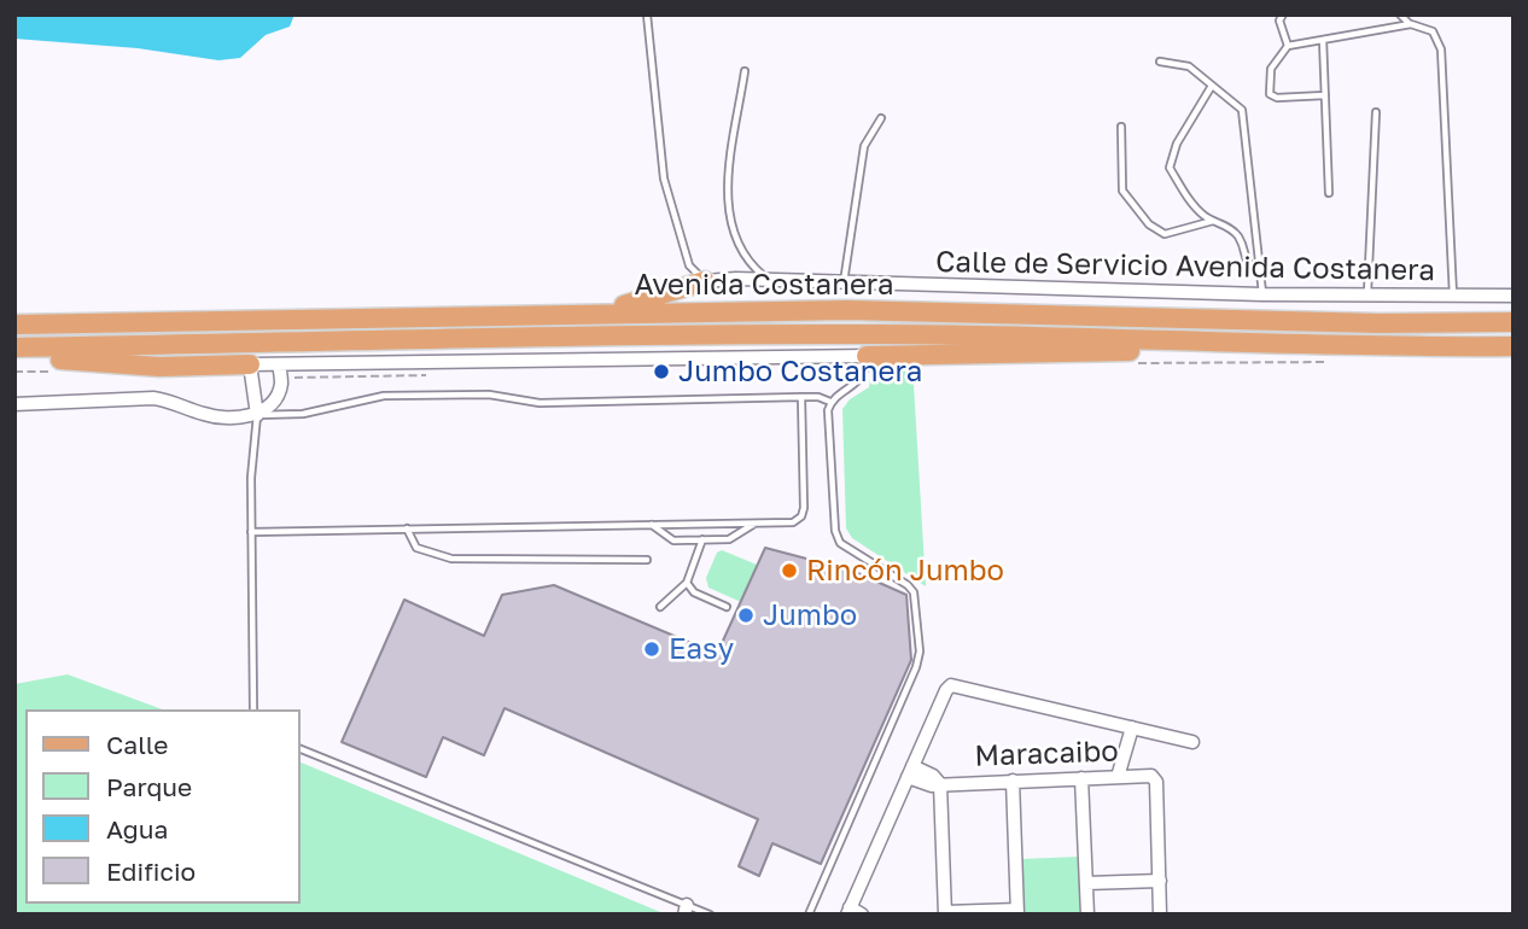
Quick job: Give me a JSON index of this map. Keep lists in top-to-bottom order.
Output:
{
  "streets": {
    "main road": ["Avenida Costanera"],
    "street": ["Calle de Servicio Avenida Costanera", "Maracaibo"]
  },
  "places": [
    "Jumbo Costanera",
    "Rincón Jumbo",
    "Jumbo",
    "Easy"
  ],
  "legend": [
    "Calle",
    "Parque",
    "Agua",
    "Edificio"
  ]
}
